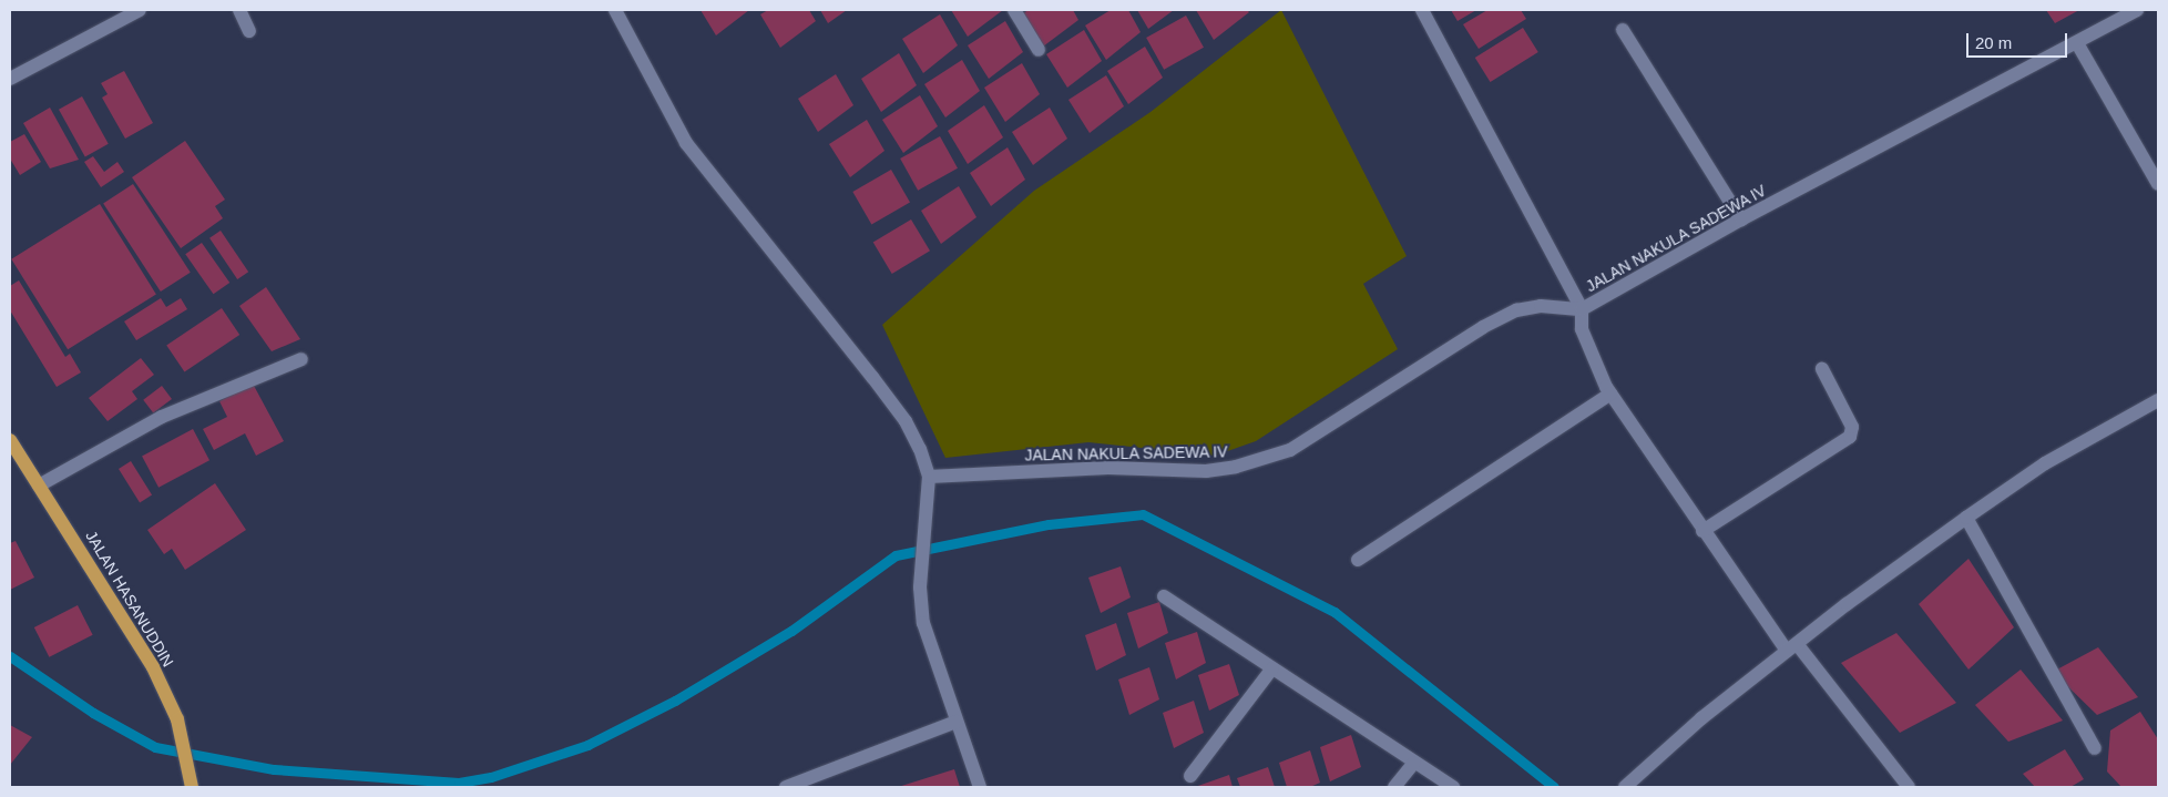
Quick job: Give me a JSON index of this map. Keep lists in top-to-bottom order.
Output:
{
  "streets": {
    "main road": ["JALAN HASANUDDIN"],
    "street": ["JALAN NAKULA SADEWA IV"]
  },
  "scale_bar": "20 m"
}
